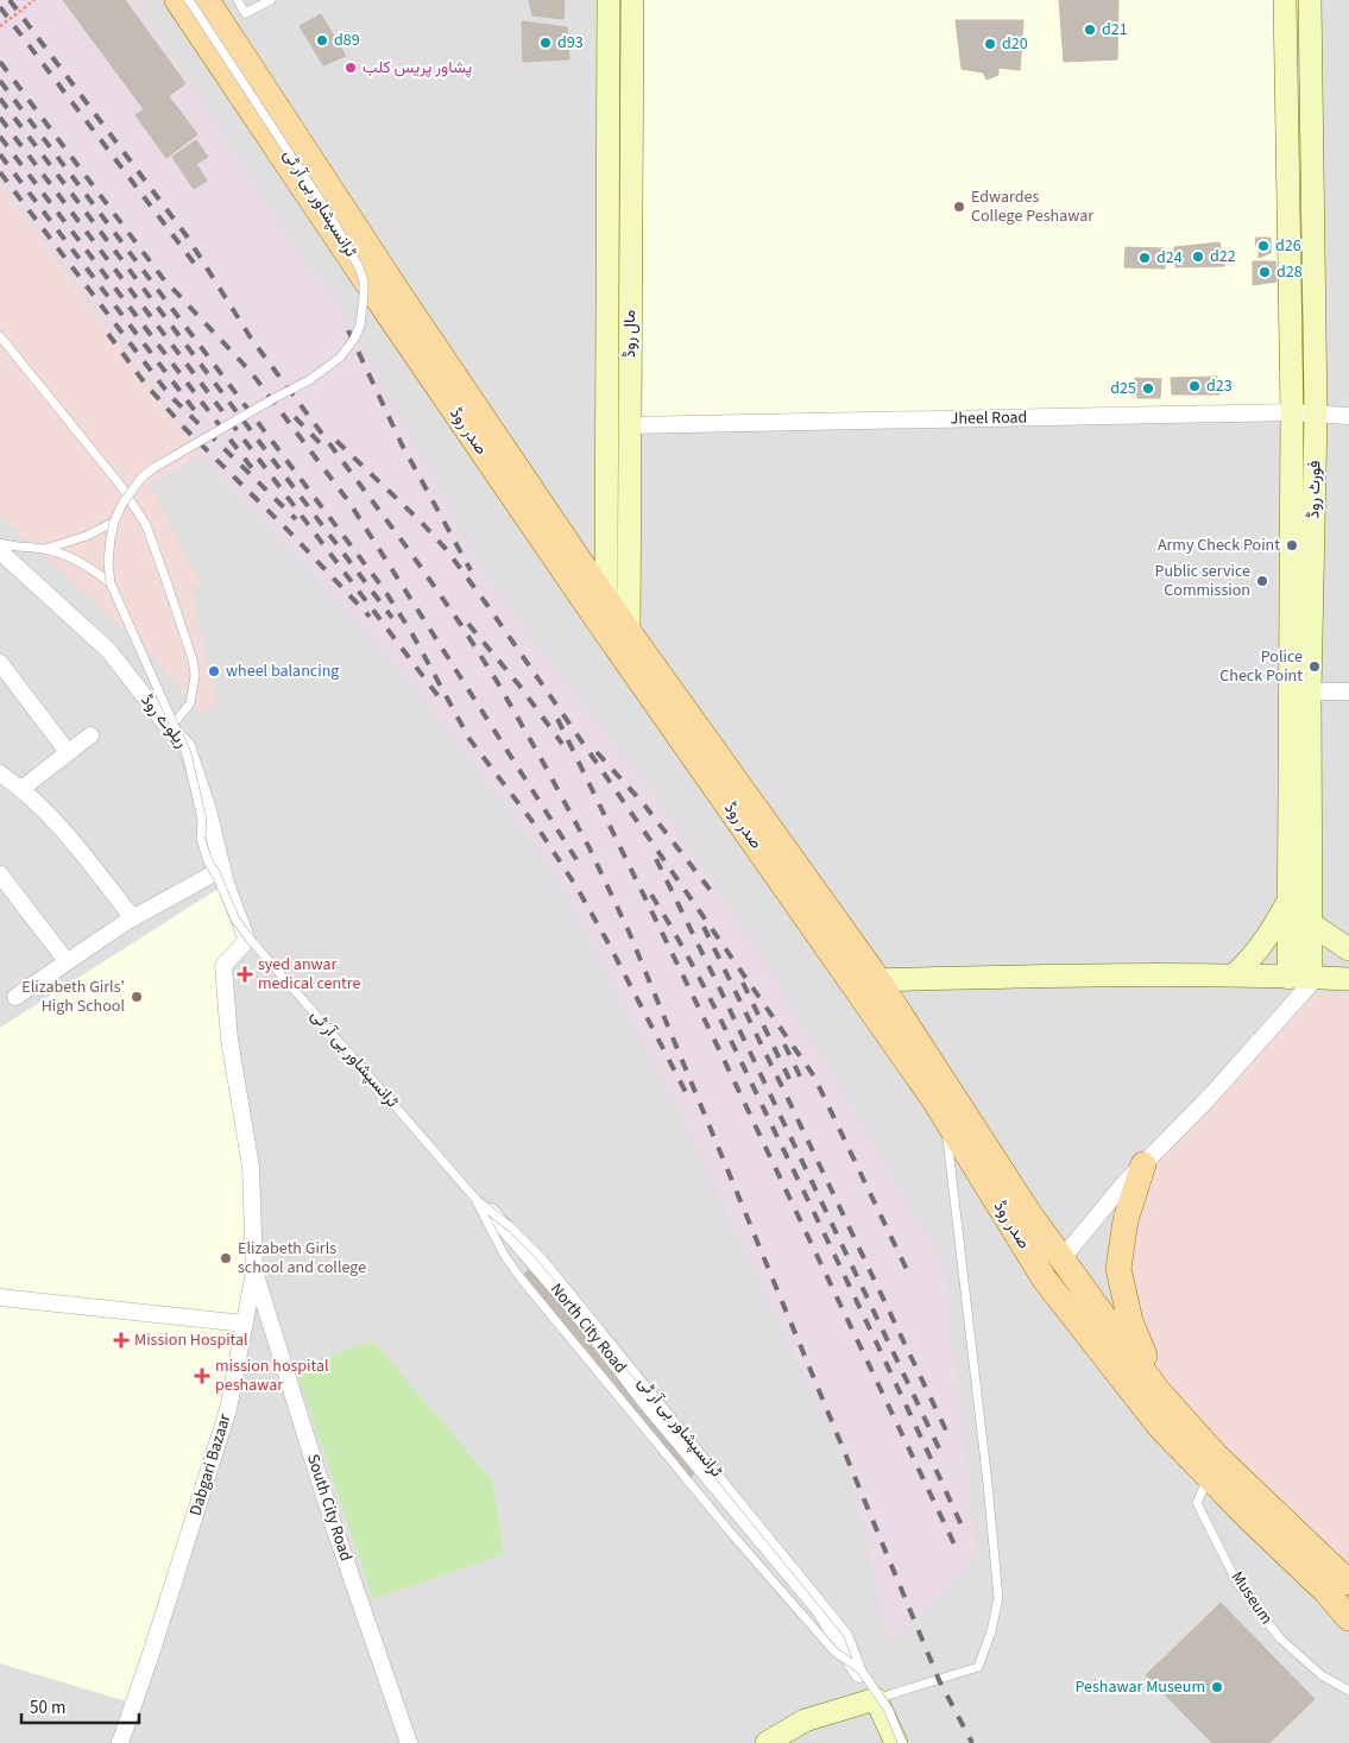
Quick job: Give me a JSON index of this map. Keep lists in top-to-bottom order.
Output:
{
  "streets": {
    "main road": ["صدر روڈ"],
    "street": [
      "مال روڈ",
      "Jheel Road",
      "فورٹ روڈ",
      "ریلوے روڈ",
      "North City Road",
      "Dabgari Bazaar",
      "South City Road"
    ],
    "lane": ["ٹرانسپشاور بی آر ٹی", "Museum"]
  },
  "crossings": [
    ["مال روڈ", "Jheel Road"],
    ["مال روڈ", "صدر روڈ"],
    ["Jheel Road", "فورٹ روڈ"],
    ["صدر روڈ", "Museum"],
    ["ریلوے روڈ", "North City Road"],
    ["ریلوے روڈ", "Dabgari Bazaar"],
    ["North City Road", "Dabgari Bazaar"],
    ["Dabgari Bazaar", "South City Road"]
  ],
  "places": {
    "other": [
      "d21",
      "d89",
      "d93",
      "d20",
      "پشاور پریس کلب",
      "Edwardes College Peshawar",
      "d26",
      "d22",
      "d24",
      "d28",
      "d23",
      "d25",
      "Army Check Point",
      "Public service Commission",
      "Police Check Point",
      "wheel balancing",
      "Elizabeth Girls' High School",
      "Elizabeth Girls school and college",
      "Peshawar Museum"
    ],
    "health": ["syed anwar medical centre", "Mission Hospital", "mission hospital peshawar"]
  },
  "scale_bar": "50 m"
}
